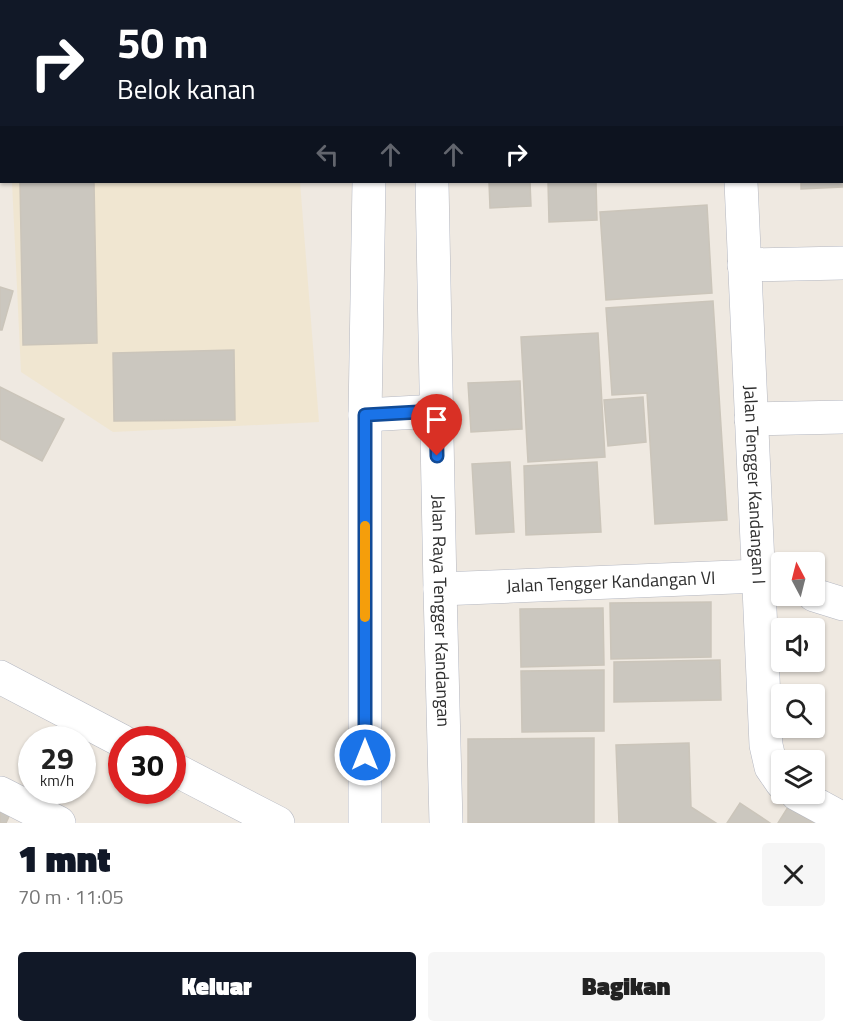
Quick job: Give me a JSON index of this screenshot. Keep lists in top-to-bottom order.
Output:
{
  "streets": {
    "street": ["Jalan Tengger Kandangan I", "Jalan Tengger Kandangan VI", "Jalan Raya Tengger Kandangan"]
  },
  "crossings": [
    ["Jalan Tengger Kandangan I", "Jalan Tengger Kandangan VI"],
    ["Jalan Tengger Kandangan VI", "Jalan Raya Tengger Kandangan"]
  ],
  "north": "top",
  "page": {
    "turn": ["50 m", "Belok kanan"],
    "speed": "29 km/h",
    "limit": "30",
    "heading": ["1 mnt", "70 m · 11:05"],
    "buttons": ["Keluar", "Bagikan"]
  }
}
